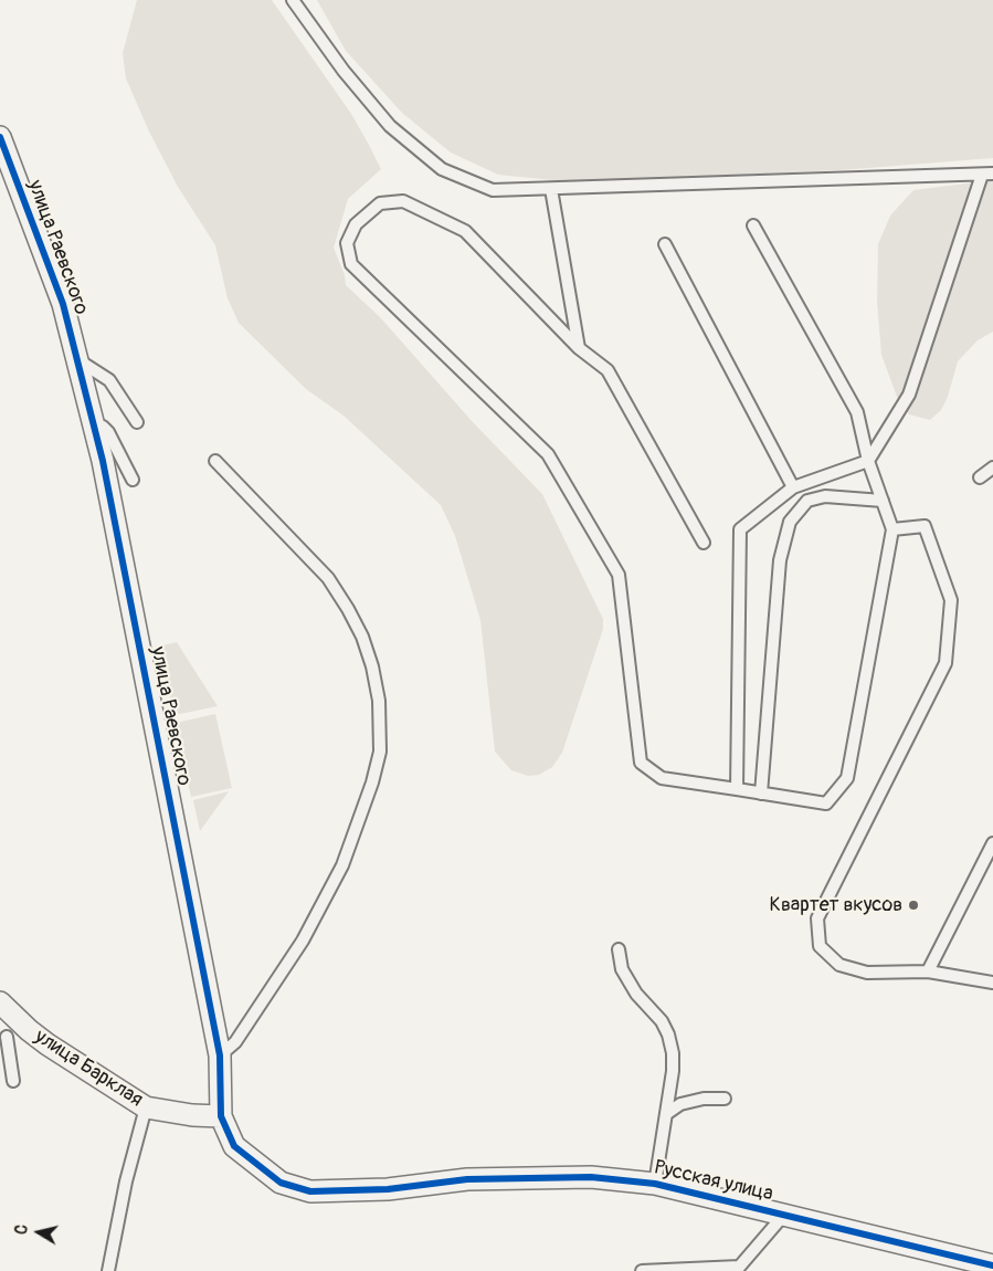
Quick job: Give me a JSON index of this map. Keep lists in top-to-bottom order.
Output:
{
  "streets": {
    "street": ["улица Раевского", "улица Барклая", "Русская улица"]
  },
  "crossings": [
    ["улица Раевского", "улица Барклая"],
    ["улица Раевского", "Русская улица"]
  ],
  "places": ["Квартет вкусов"],
  "north": "left"
}
